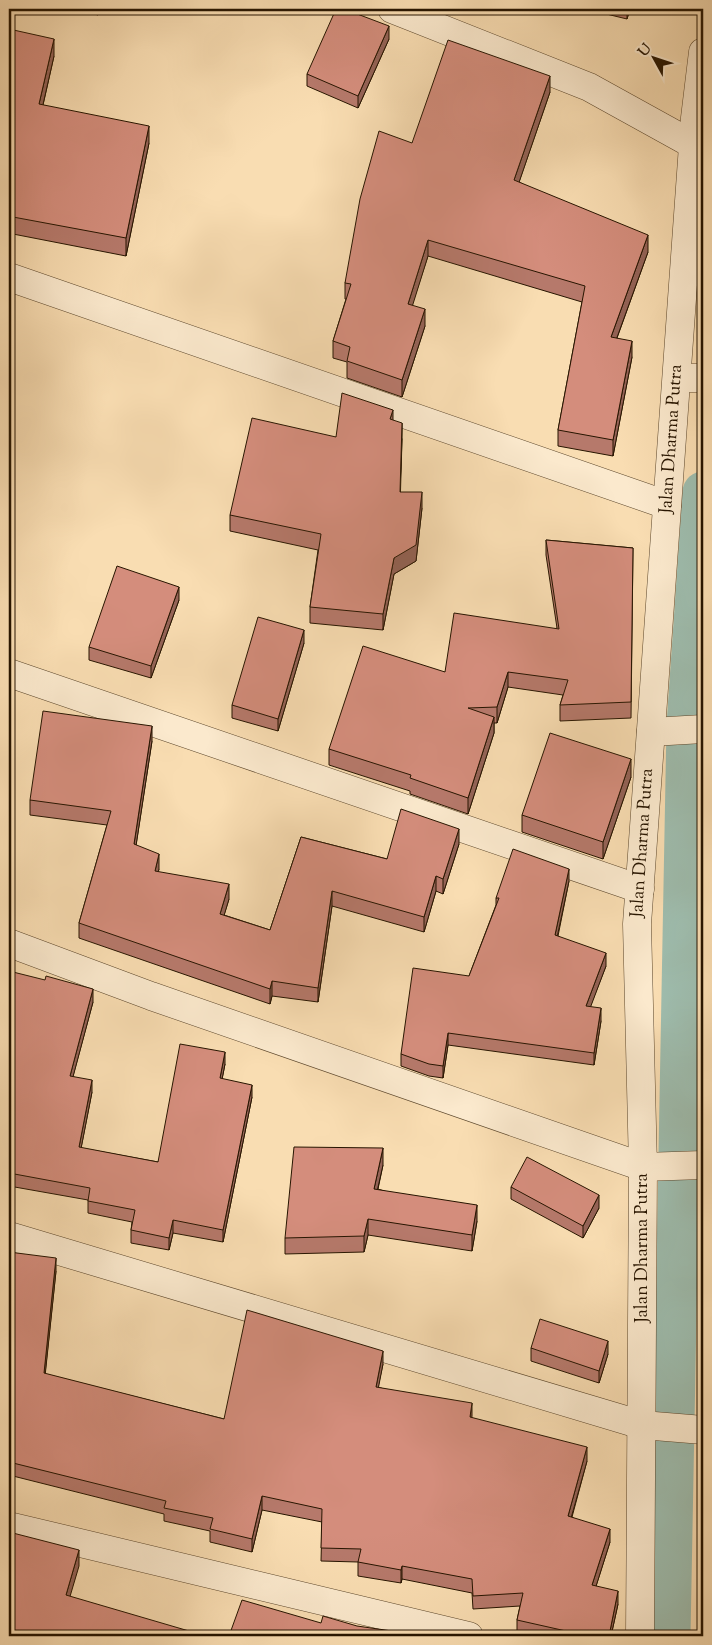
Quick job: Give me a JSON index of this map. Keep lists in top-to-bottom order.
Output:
{
  "streets": {
    "street": ["Jalan Dharma Putra"]
  },
  "north": "top left"
}
